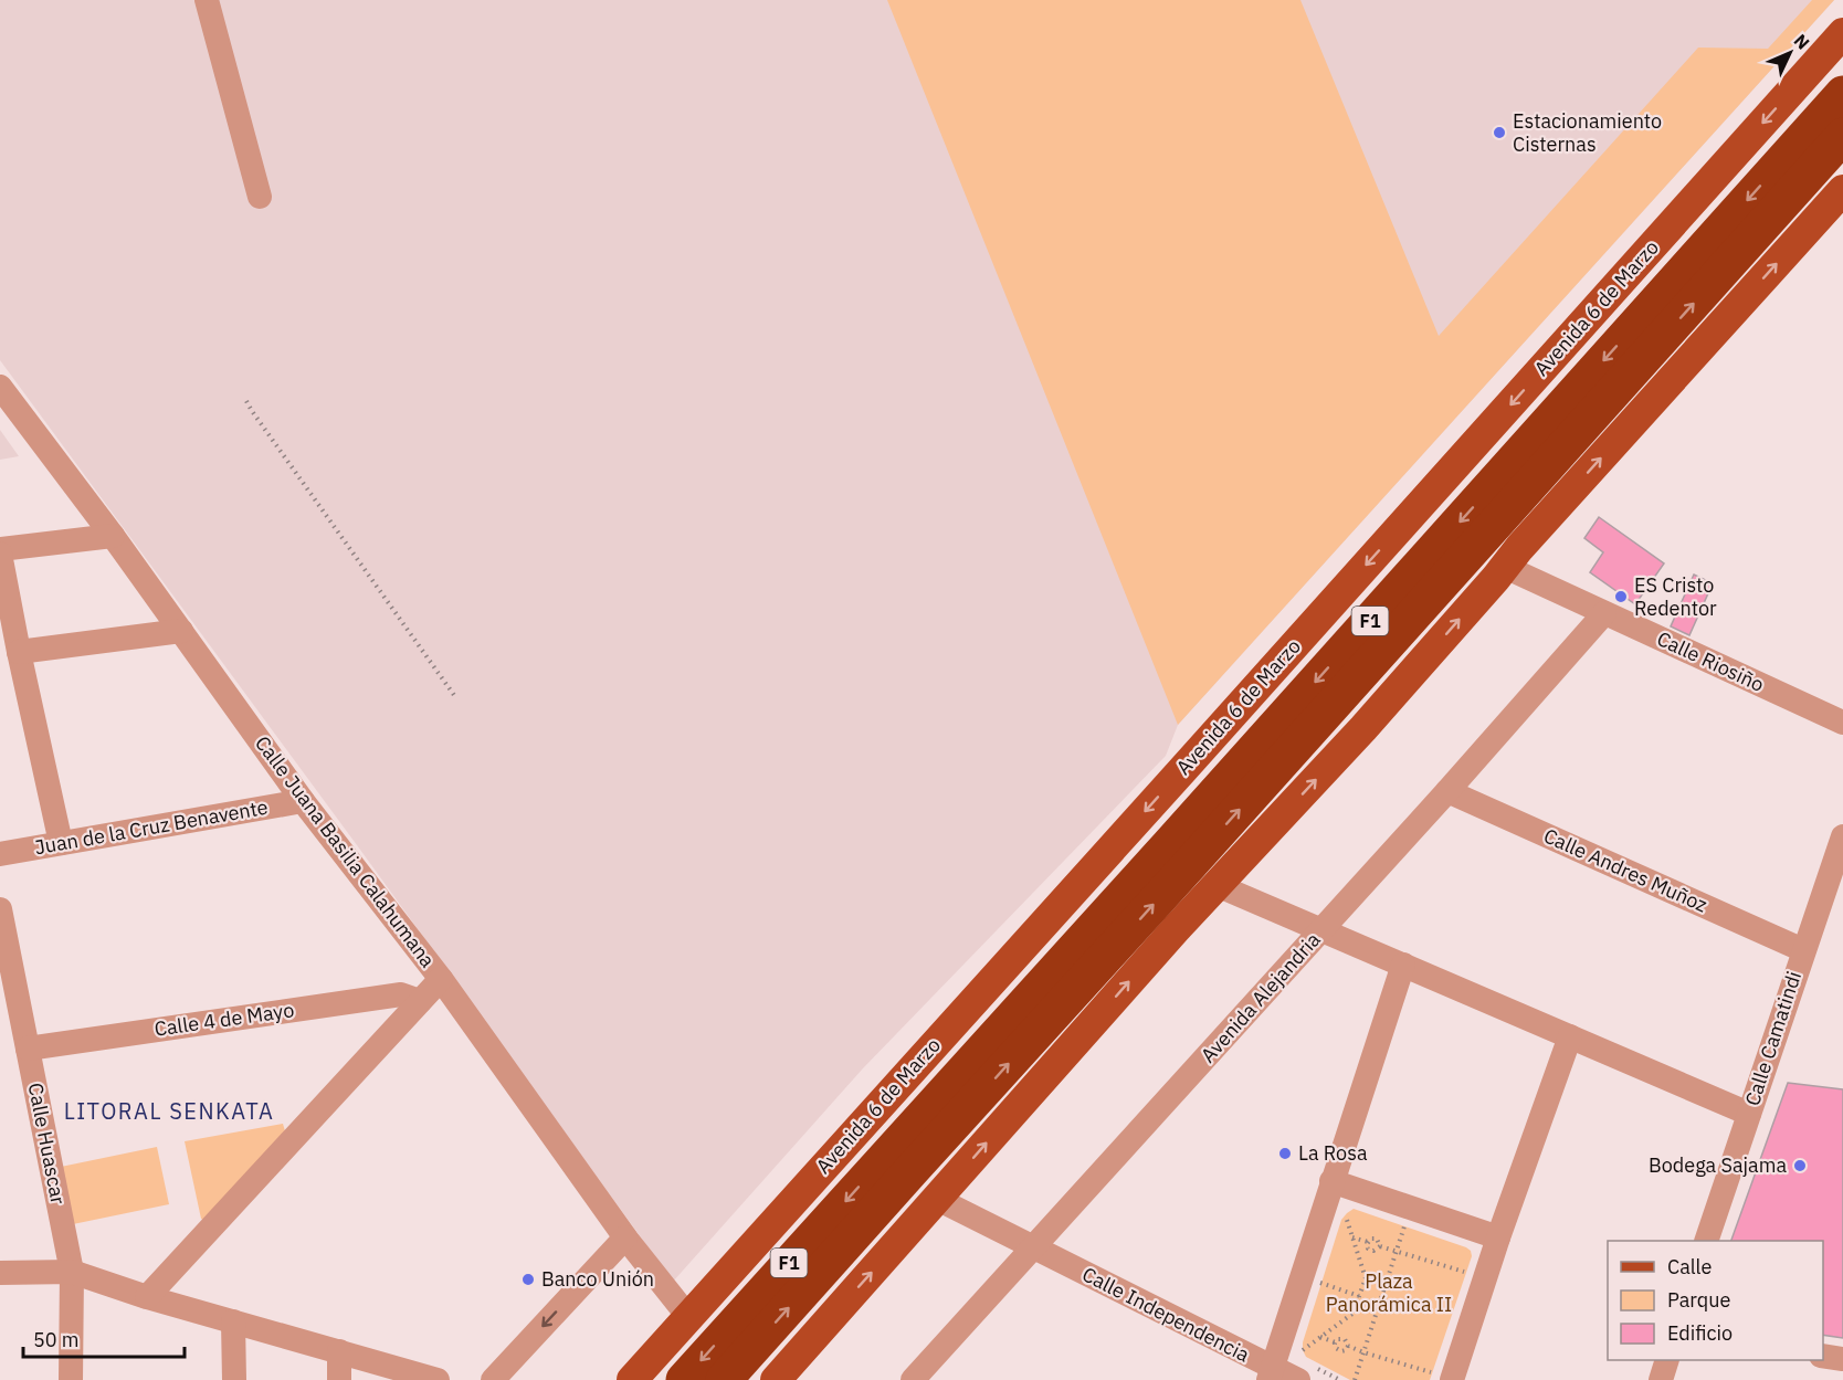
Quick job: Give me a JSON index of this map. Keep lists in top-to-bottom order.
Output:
{
  "streets": {
    "highway": ["Avenida 6 de Marzo", "F1"],
    "street": [
      "Calle Riosiño",
      "Juan de la Cruz Benavente",
      "Calle Juana Basilia Calahumana",
      "Calle Andres Muñoz",
      "Avenida Alejandria",
      "Calle 4 de Mayo",
      "Calle Camatindi",
      "Calle Huascar",
      "Calle Independencia"
    ]
  },
  "crossings": [
    ["Avenida 6 de Marzo", "Calle Juana Basilia Calahumana"],
    ["Calle Riosiño", "Avenida Alejandria"],
    ["Juan de la Cruz Benavente", "Calle Juana Basilia Calahumana"],
    ["Calle Andres Muñoz", "Avenida Alejandria"],
    ["Calle Andres Muñoz", "Calle Camatindi"],
    ["Avenida Alejandria", "Calle Independencia"],
    ["Calle 4 de Mayo", "Calle Huascar"]
  ],
  "districts": ["LITORAL SENKATA"],
  "parks": ["Plaza Panorámica II"],
  "places": [
    "Estacionamiento Cisternas",
    "ES Cristo Redentor",
    "La Rosa",
    "Bodega Sajama",
    "Banco Unión"
  ],
  "legend": ["Calle", "Parque", "Edificio"],
  "scale_bar": "50 m",
  "north": "top right"
}
